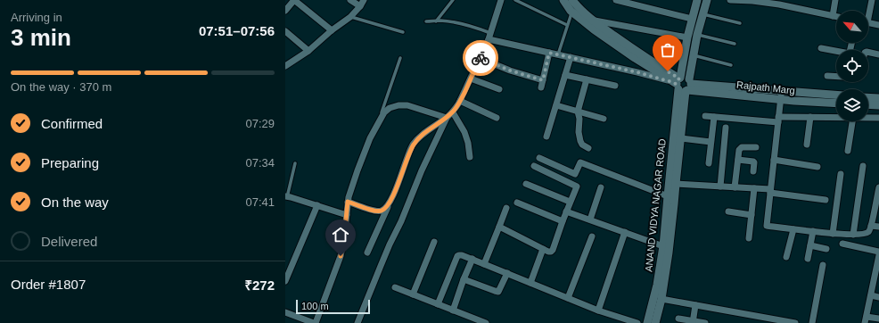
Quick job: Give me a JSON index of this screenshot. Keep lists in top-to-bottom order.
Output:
{
  "streets": {
    "main road": ["Rajpath Marg", "ANAND VIDYA NAGAR ROAD"]
  },
  "crossings": [
    ["Rajpath Marg", "ANAND VIDYA NAGAR ROAD"]
  ],
  "scale_bar": "100 m",
  "north": "top left",
  "page": {
    "heading": ["3 min", "Arriving in", "07:51–07:56"],
    "panel": ["Order #1807", "₹272"],
    "bar": "On the way · 370 m",
    "list": [
      ["Confirmed", "07:29"],
      ["Preparing", "07:34"],
      ["On the way", "07:41"],
      "Delivered"
    ],
    "scale": "100 m"
  }
}
